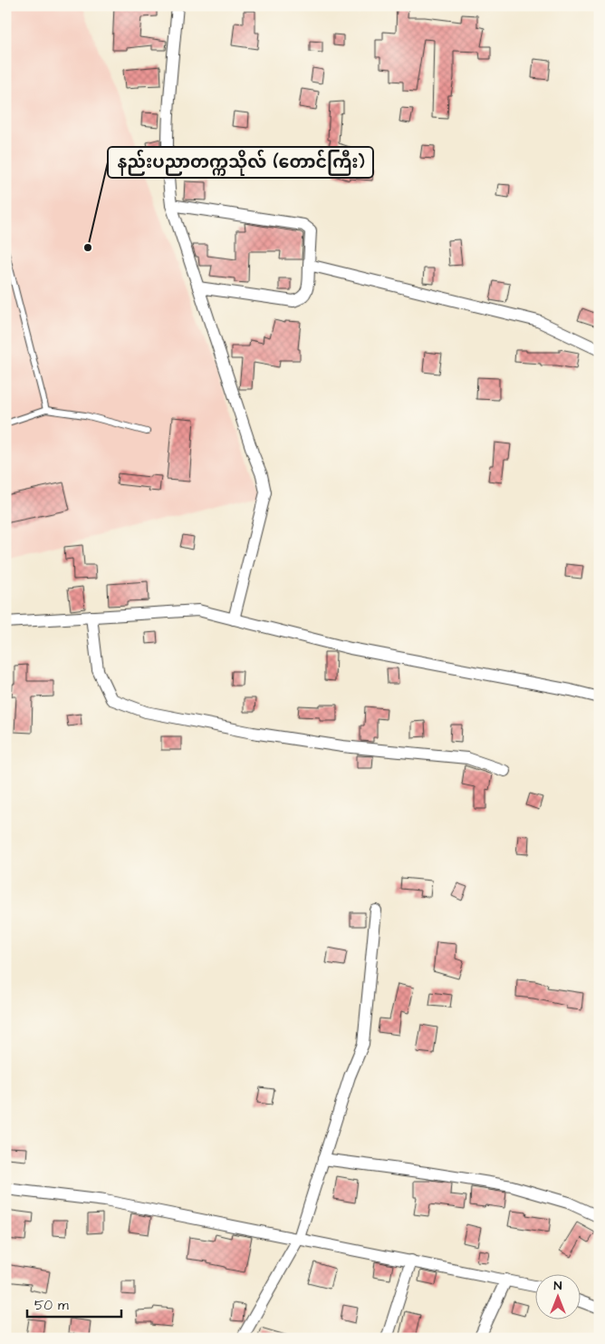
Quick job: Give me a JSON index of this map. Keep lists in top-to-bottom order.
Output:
{
  "places": ["နည်းပညာတက္ကသိုလ် (တောင်ကြီး)"],
  "scale_bar": "50 m",
  "north": "top"
}
